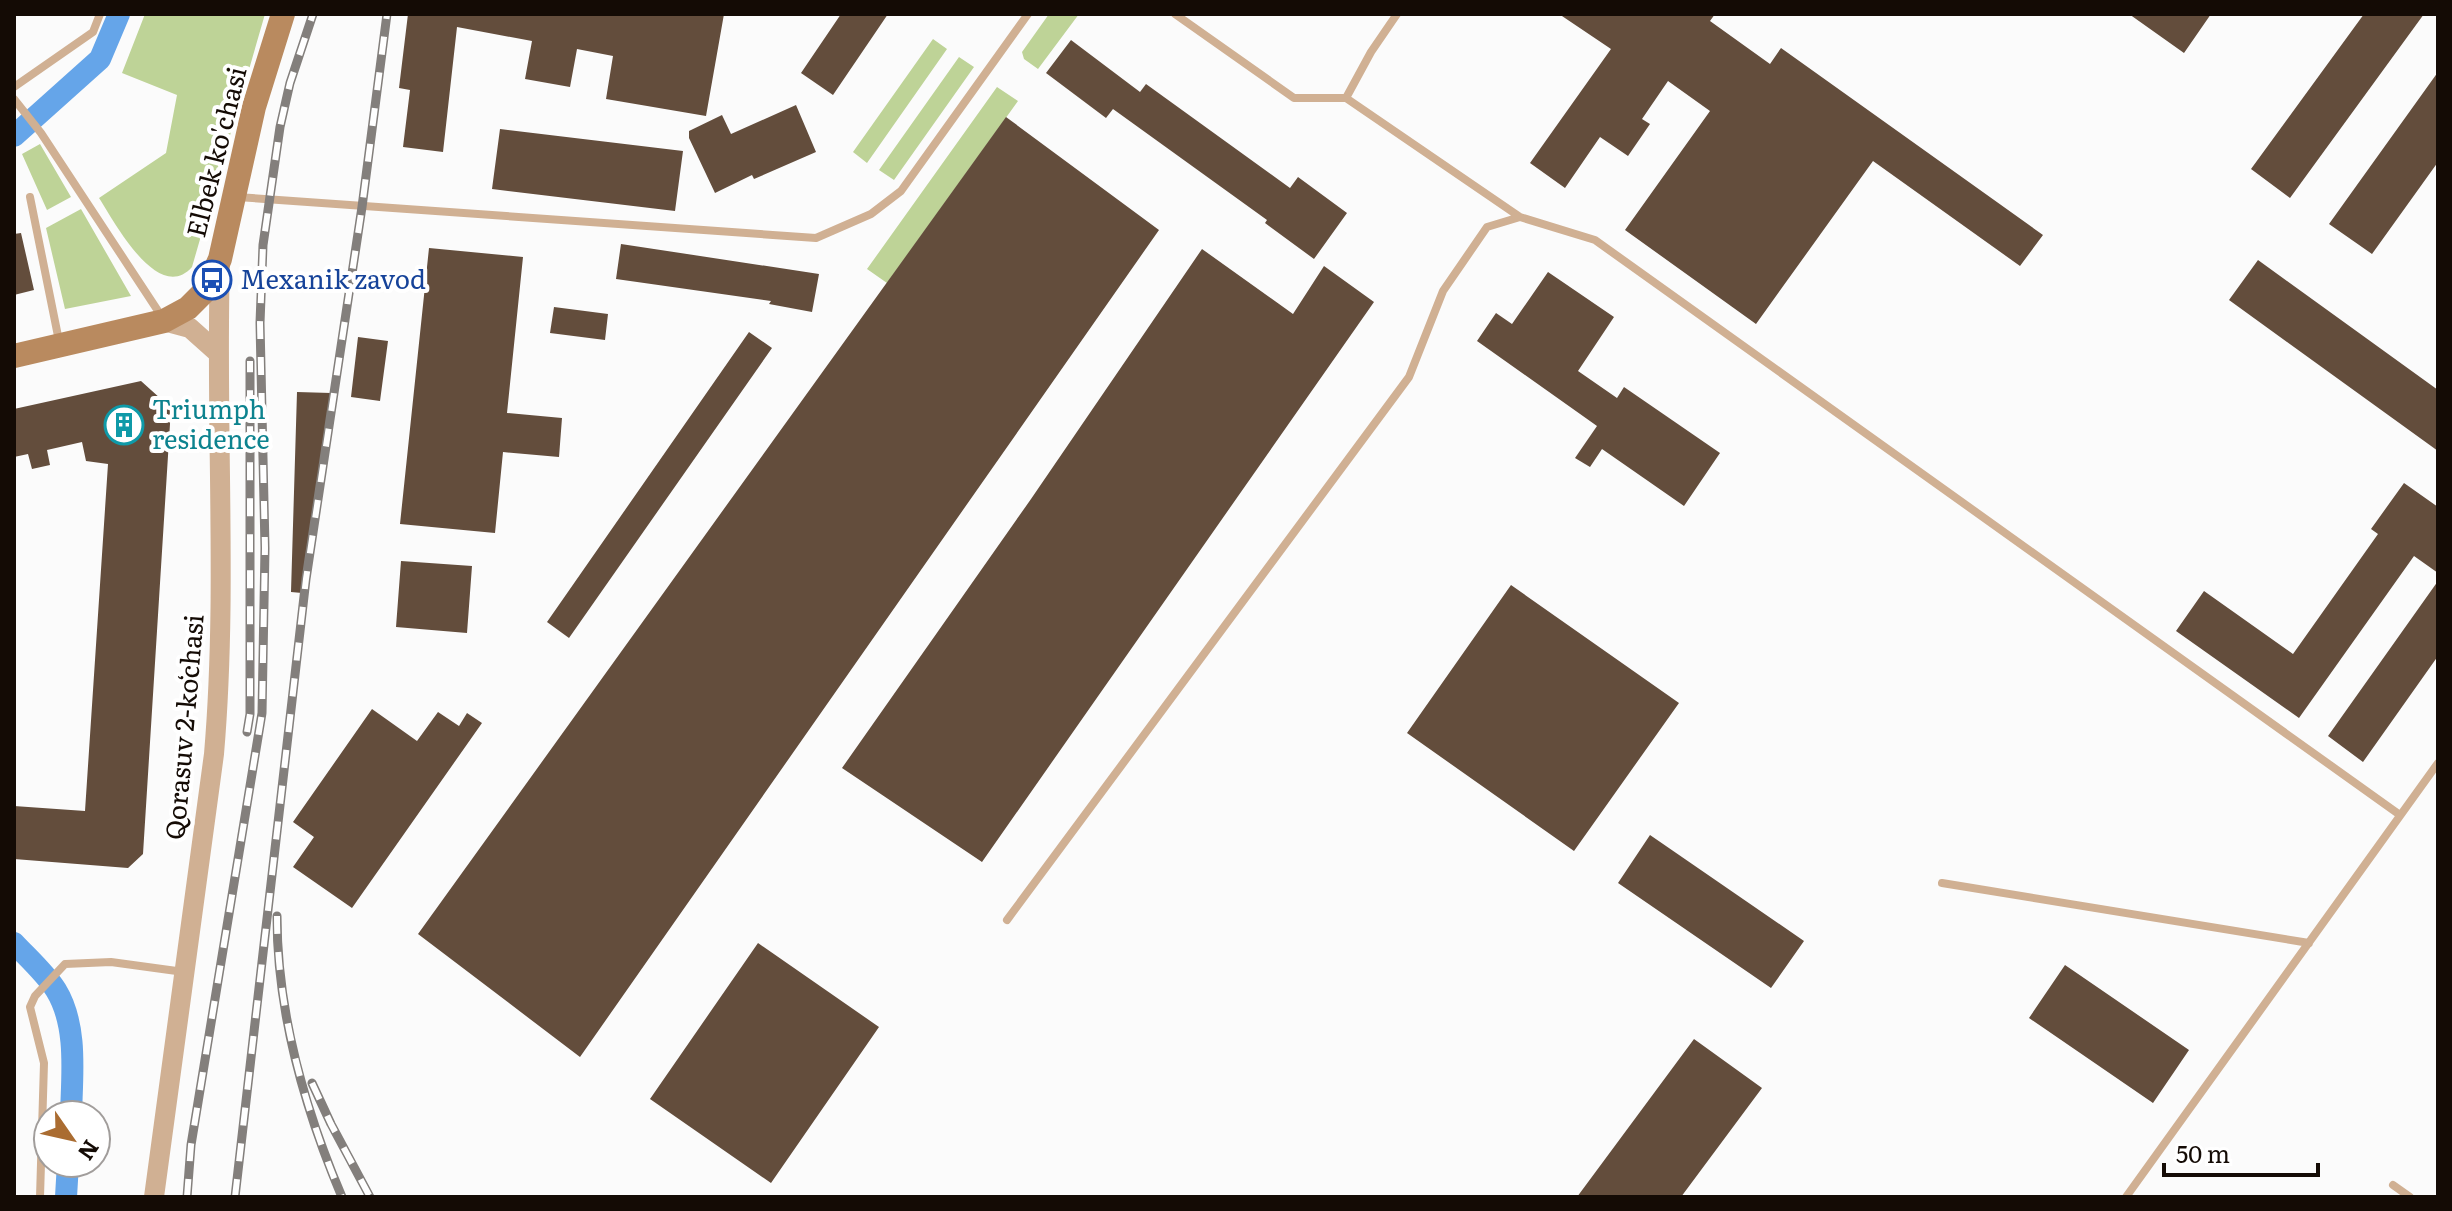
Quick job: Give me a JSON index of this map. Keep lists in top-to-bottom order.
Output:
{
  "streets": {
    "main road": ["Elbek ko'chasi"],
    "street": ["Qorasuv 2-koʻchasi"]
  },
  "crossings": [
    ["Elbek ko'chasi", "Qorasuv 2-koʻchasi"]
  ],
  "places": {
    "bus stop": ["Mexanik zavod"],
    "building": ["Triumph residence"]
  },
  "scale_bar": "50 m",
  "north": "bottom right"
}
